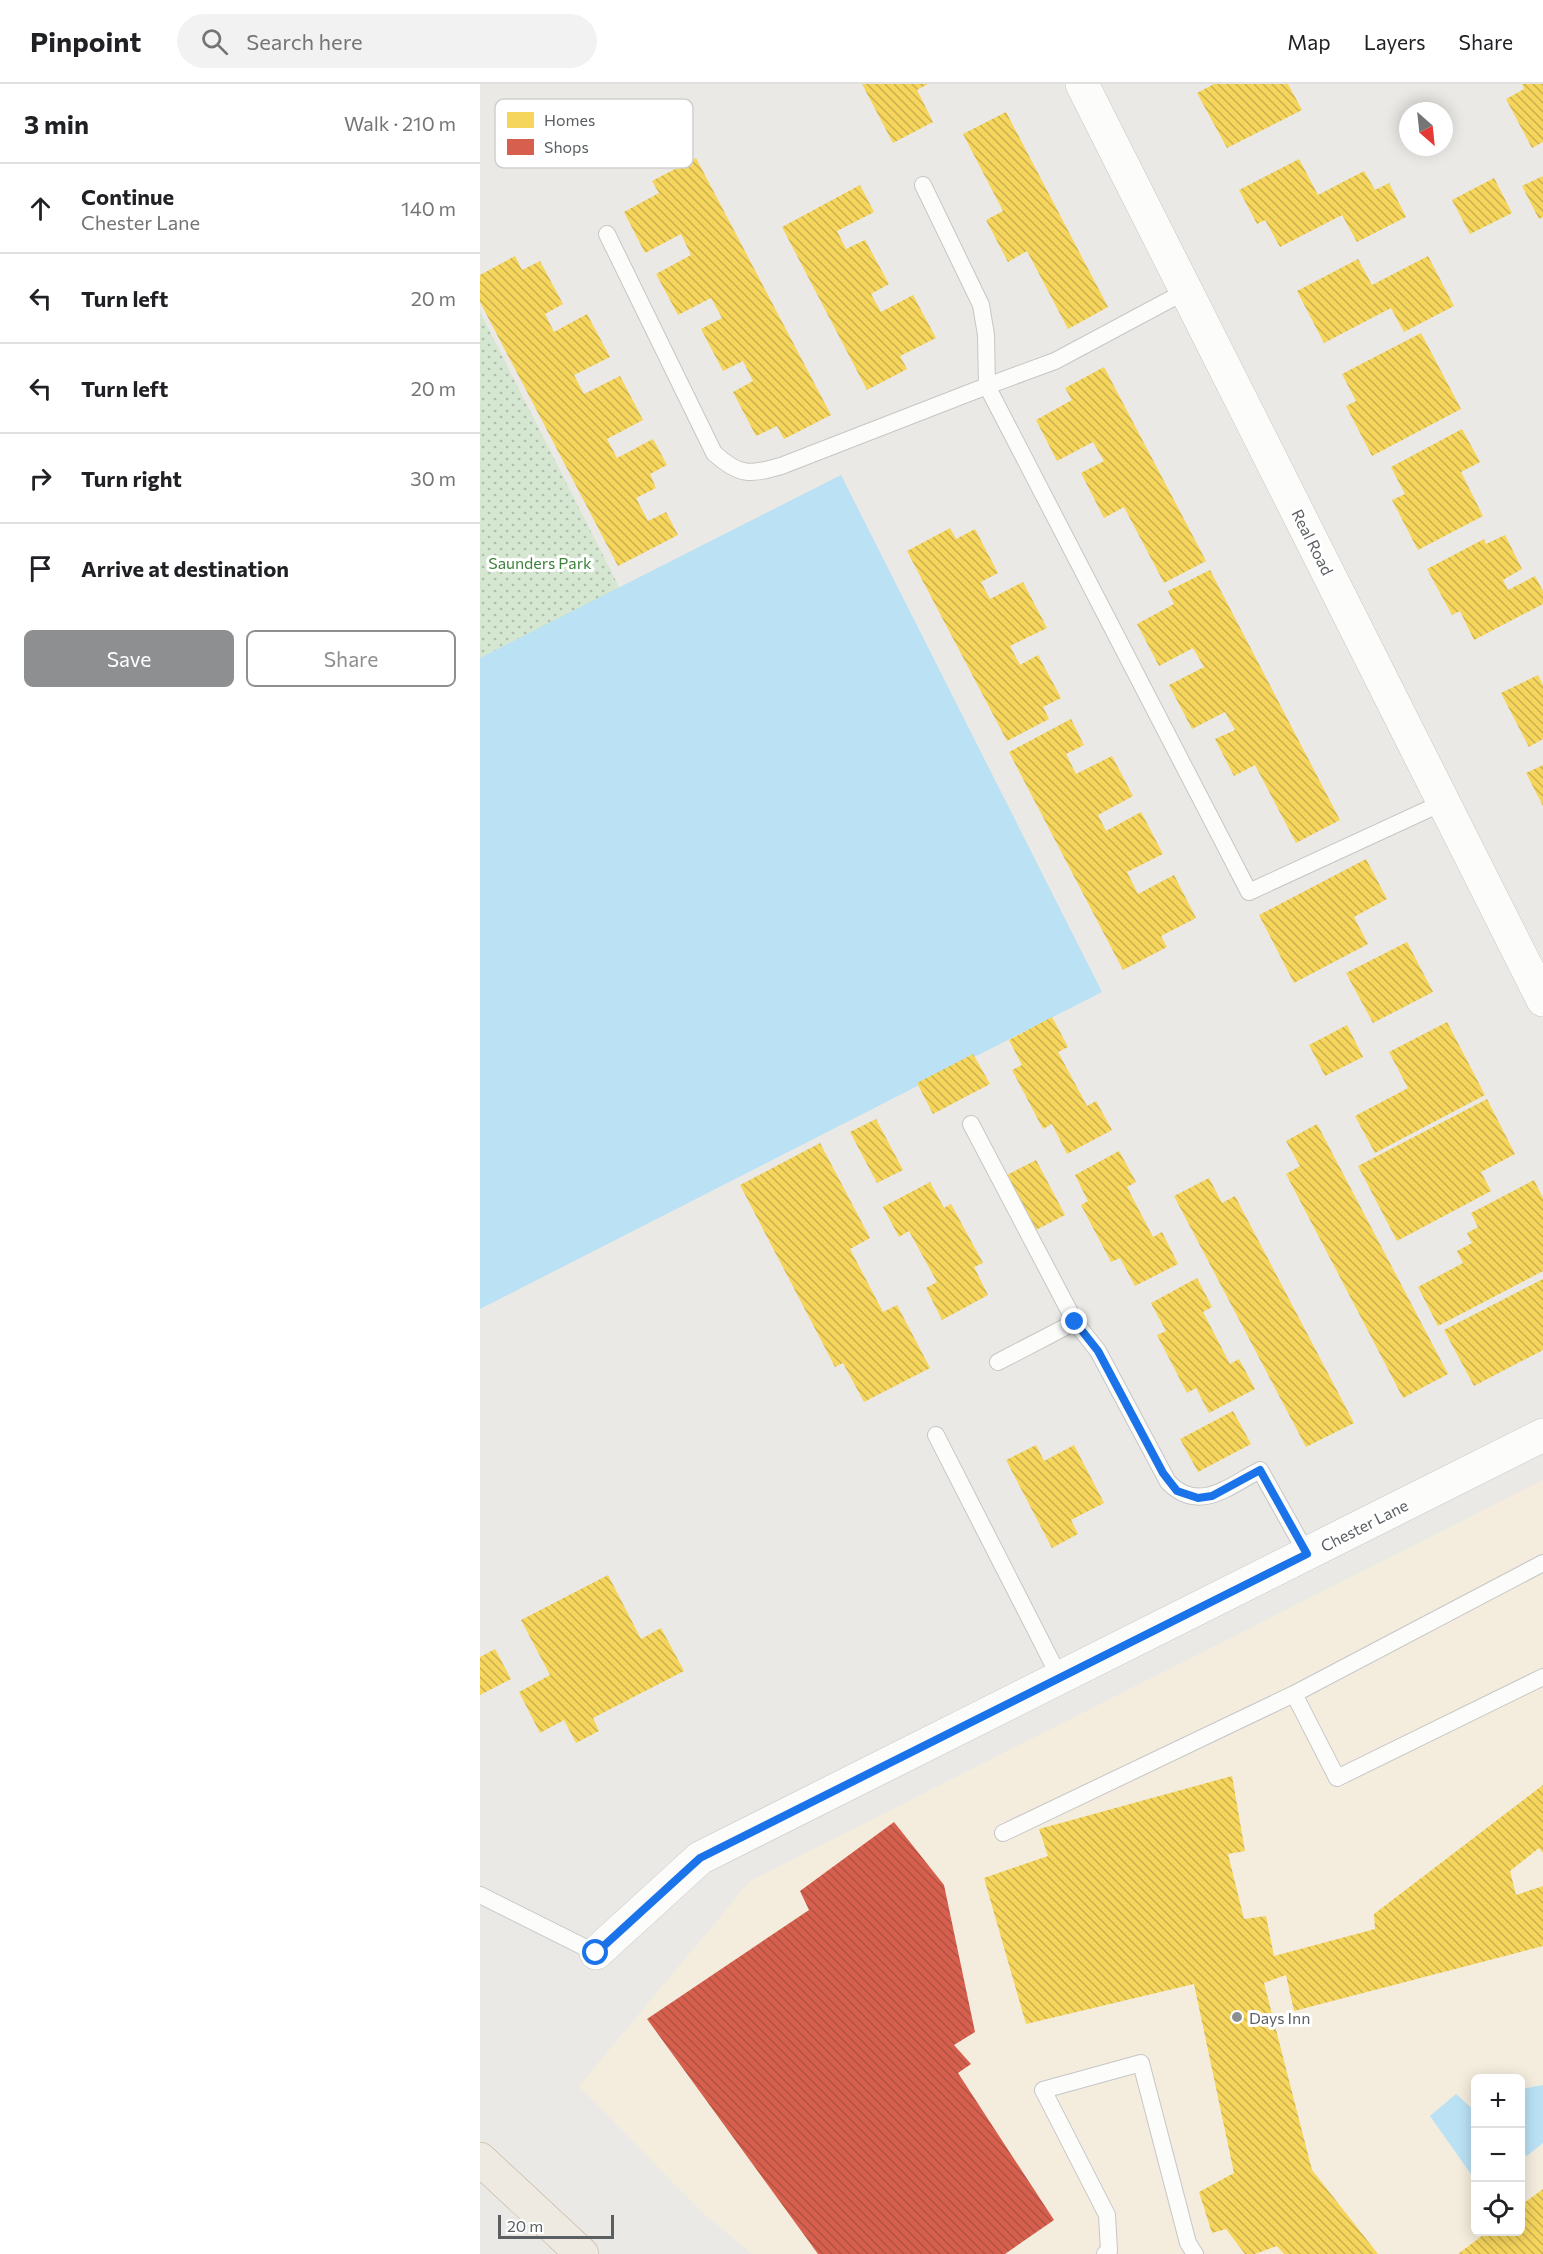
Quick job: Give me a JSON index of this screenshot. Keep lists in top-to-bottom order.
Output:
{
  "streets": {
    "street": ["Real Road", "Chester Lane"]
  },
  "parks": ["Saunders Park"],
  "places": ["Days Inn"],
  "legend": ["Homes", "Shops"],
  "scale_bar": "20 m",
  "north": "bottom right",
  "page": {
    "header": "Pinpoint",
    "search": "Search here",
    "nav": ["Map", "Layers", "Share"],
    "heading": ["3 min", "Walk · 210 m"],
    "list": [
      ["Continue", "Chester Lane", "140 m"],
      ["Turn left", "20 m"],
      ["Turn left", "20 m"],
      ["Turn right", "30 m"],
      "Arrive at destination"
    ],
    "buttons": ["Save", "Share"],
    "map_buttons": ["+", "−"],
    "scale": "20 m"
  }
}
